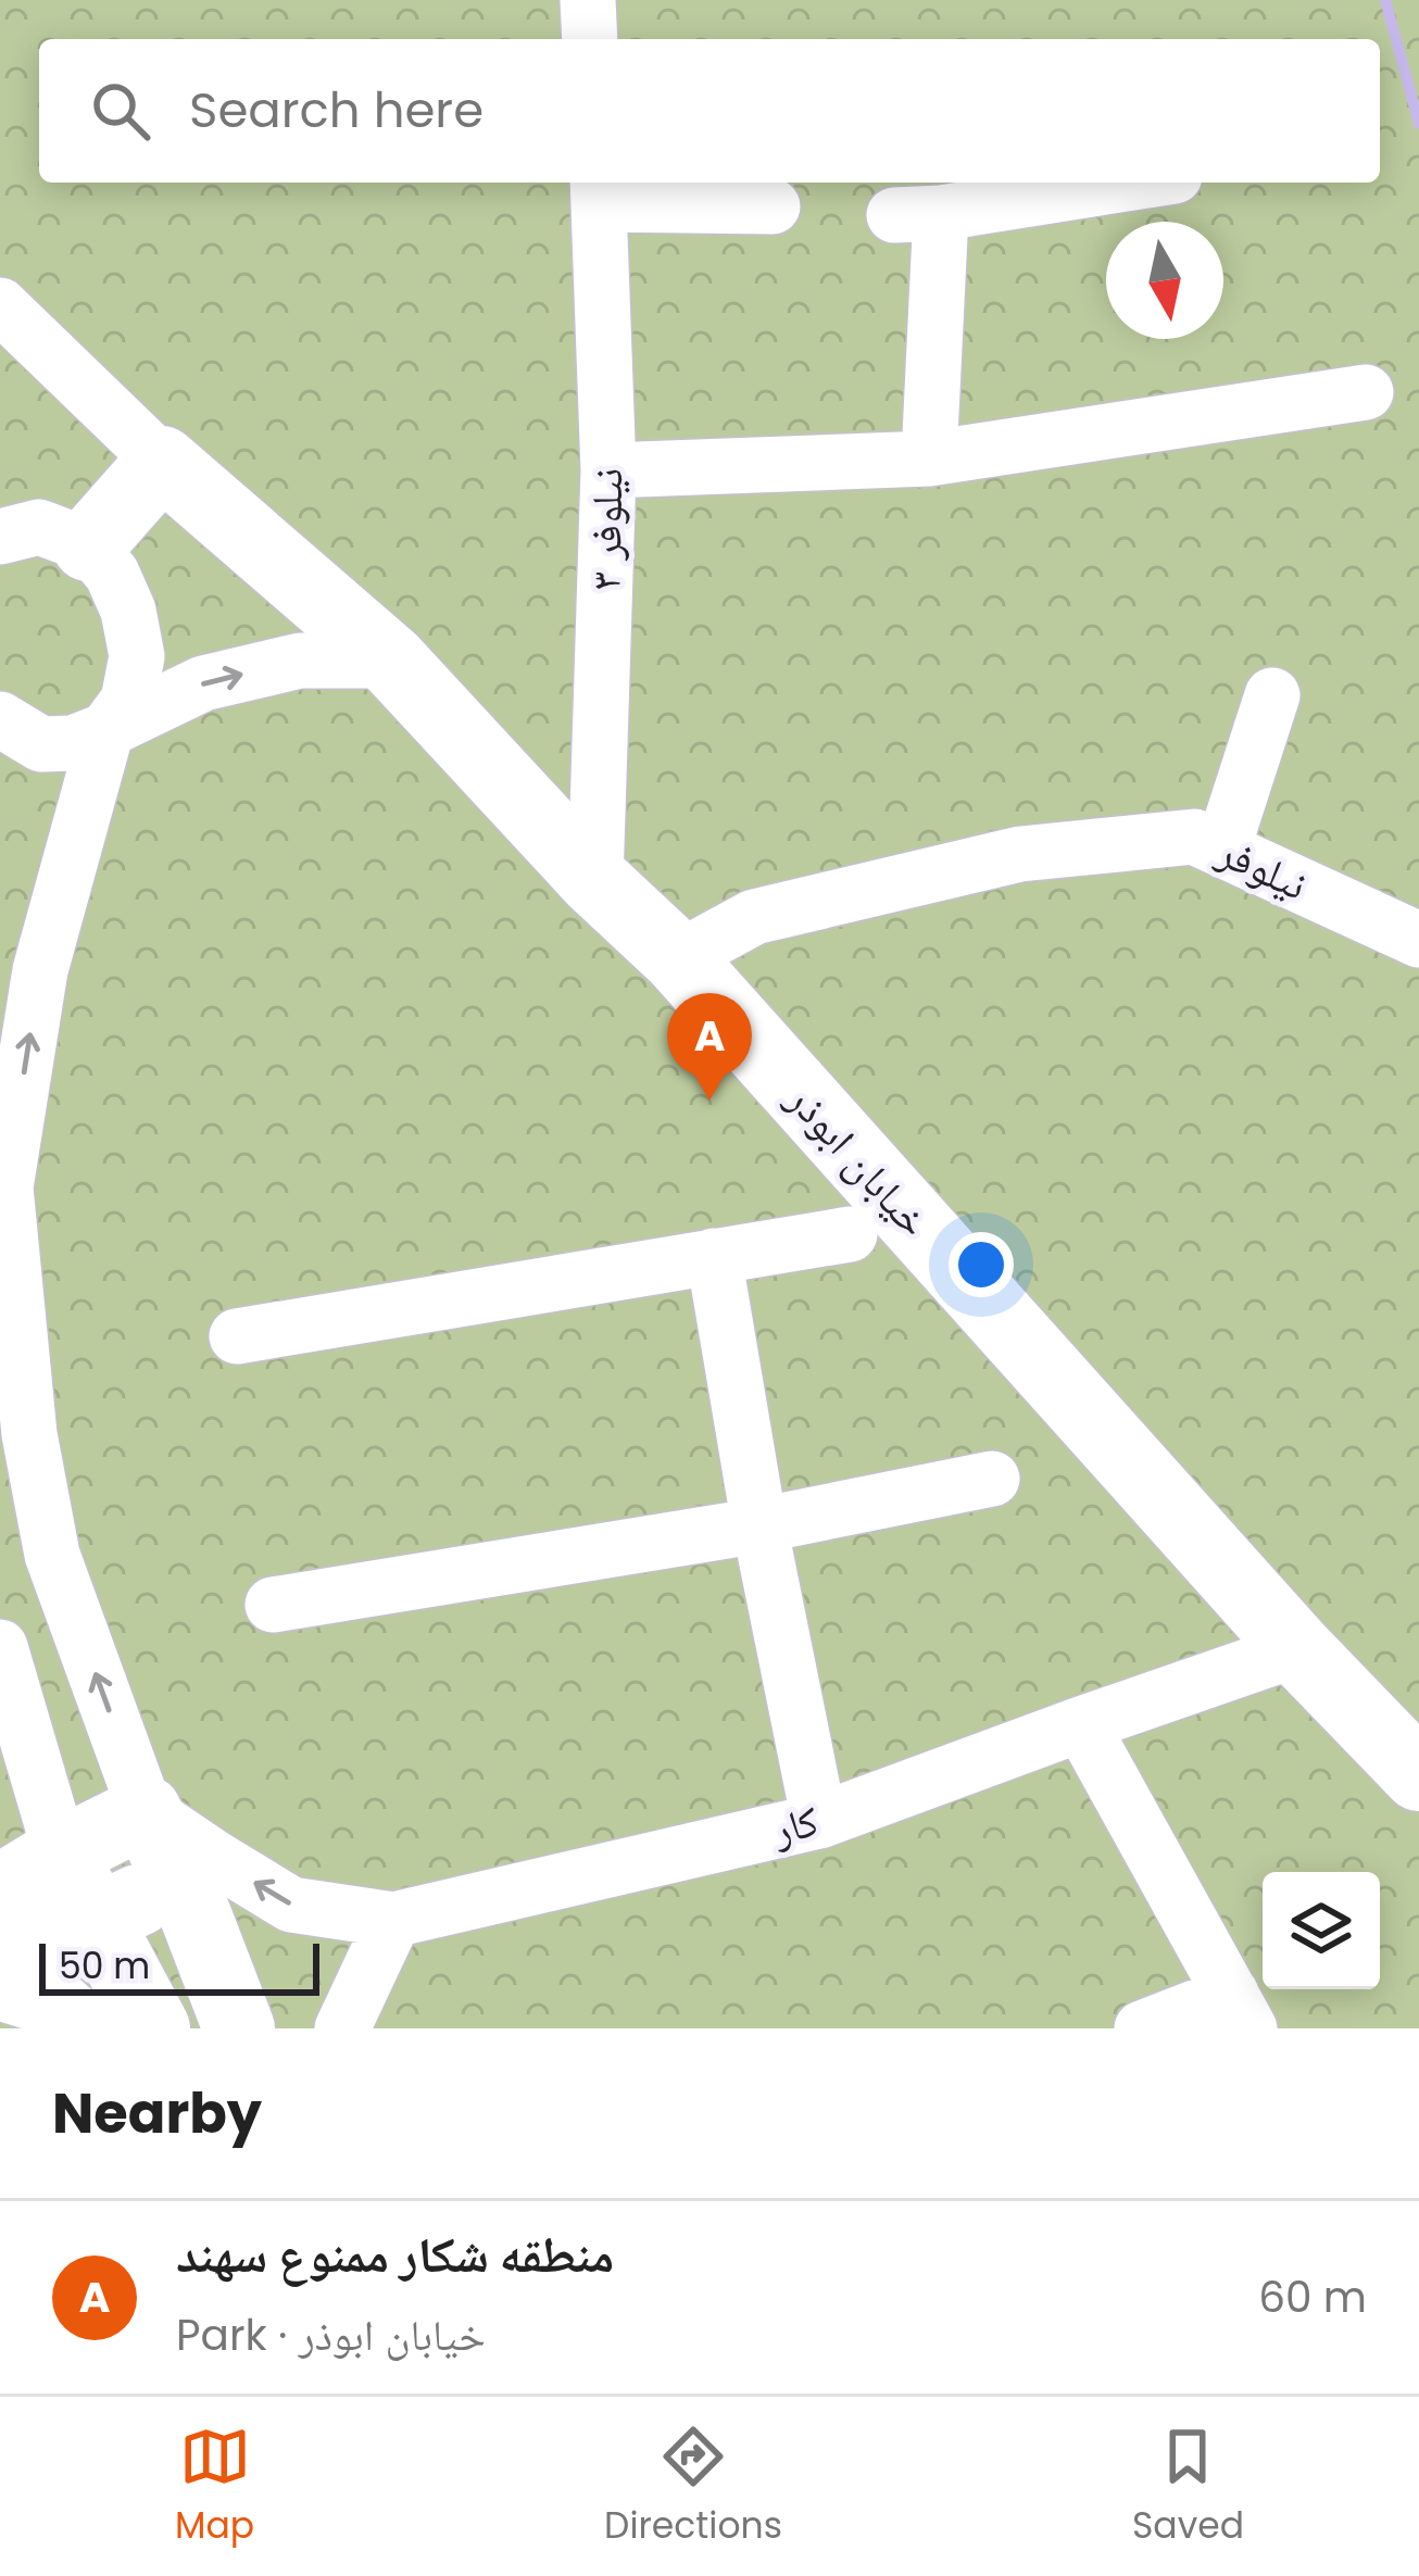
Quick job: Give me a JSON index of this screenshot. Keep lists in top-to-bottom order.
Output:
{
  "streets": {
    "main road": ["خیابان ابوذر"],
    "street": ["نیلوفر ۳", "نیلوفر", "کار"]
  },
  "crossings": [
    ["نیلوفر ۳", "خیابان ابوذر"],
    ["نیلوفر", "خیابان ابوذر"],
    ["خیابان ابوذر", "کار"]
  ],
  "scale_bar": "50 m",
  "north": "bottom",
  "page": {
    "search": "Search here",
    "pins": "A",
    "scale": "50 m",
    "heading": "Nearby",
    "list": [
      {
        "mark": "A",
        "name": "منطقه شکار ممنوع سهند",
        "note": "Park · خیابان ابوذر",
        "value": "60 m"
      }
    ],
    "nav": ["Map", "Directions", "Saved"]
  }
}
